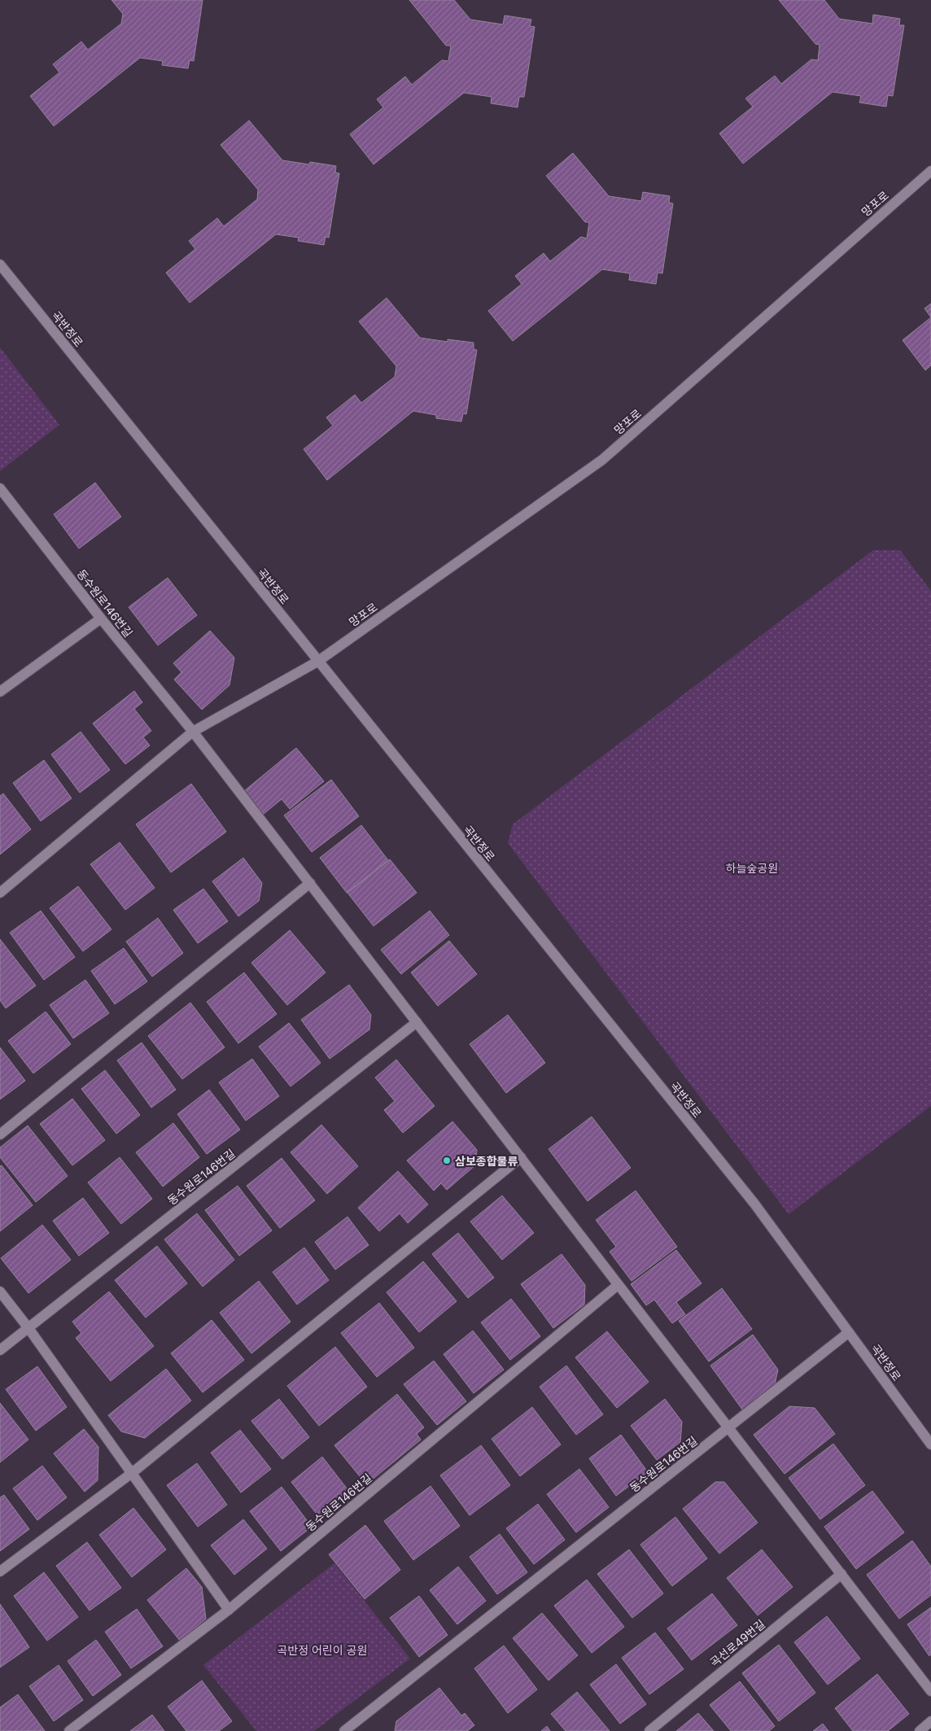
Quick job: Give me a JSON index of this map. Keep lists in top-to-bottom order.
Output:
{
  "streets": {
    "street": [
      "망포로",
      "곡반정로",
      "동수원로146번길",
      "곡선로49번길"
    ]
  },
  "crossings": [
    ["망포로", "곡반정로"],
    ["망포로", "동수원로146번길"],
    ["곡반정로", "동수원로146번길"],
    ["동수원로146번길", "곡선로49번길"]
  ],
  "parks": ["하늘숲공원", "곡반정 어린이 공원"],
  "places": ["삼보종합물류"]
}
